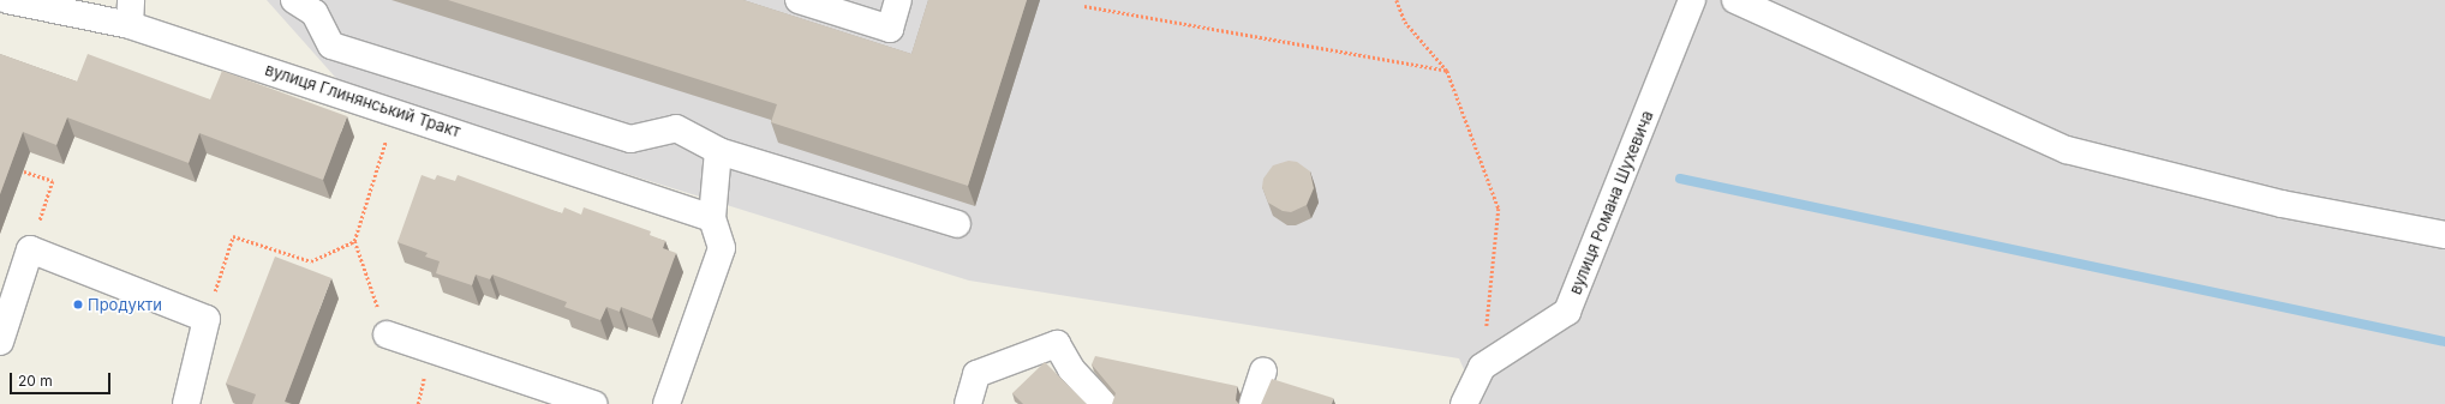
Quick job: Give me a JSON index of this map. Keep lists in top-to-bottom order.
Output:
{
  "streets": {
    "street": ["вулиця Глинянський Тракт", "вулиця Романа Шухевича"]
  },
  "places": ["Продукти"],
  "scale_bar": "20 m"
}
